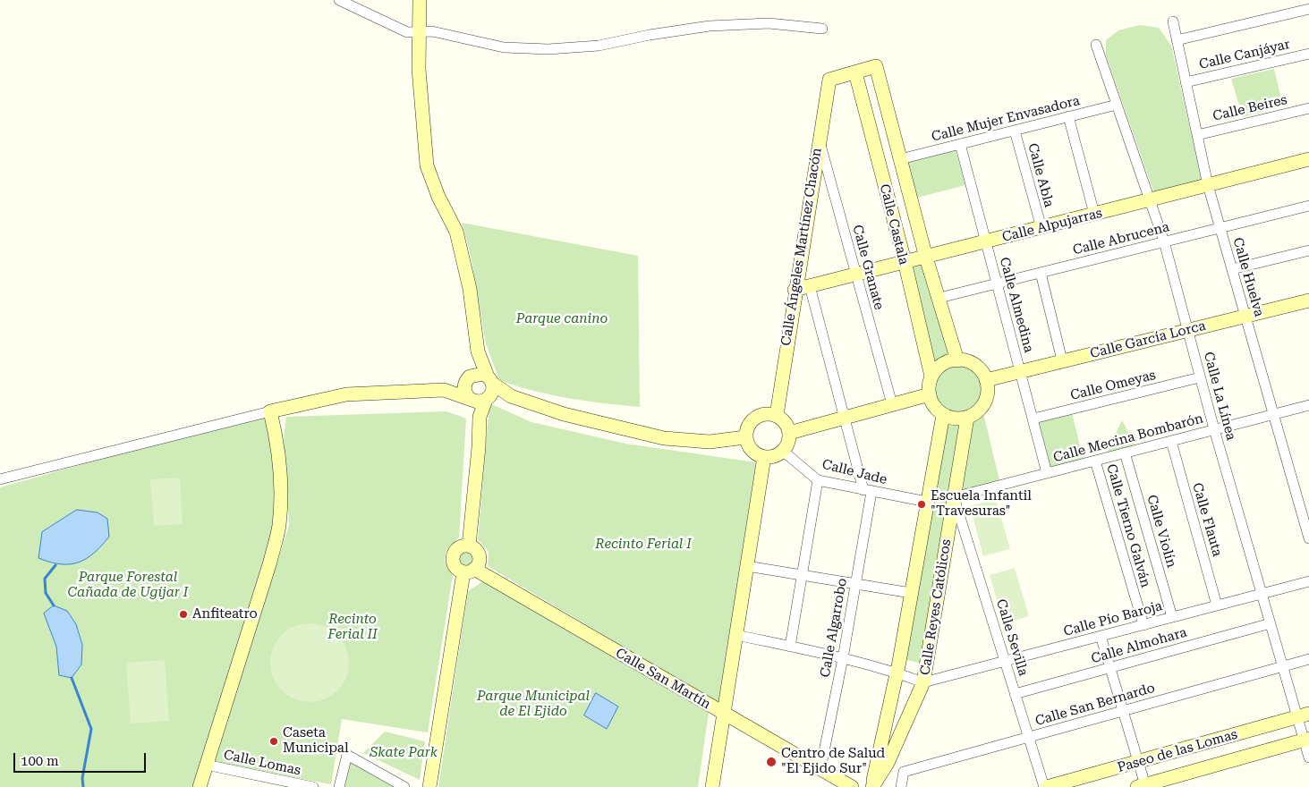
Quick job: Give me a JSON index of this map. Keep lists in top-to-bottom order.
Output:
{
  "streets": {
    "street": [
      "Calle Canjáyar",
      "Calle Beires",
      "Calle Mujer Envasadora",
      "Calle Abla",
      "Calle Castala",
      "Calle Alpujarras",
      "Calle Abrucena",
      "Calle Ángeles Martínez Chacón",
      "Calle Granate",
      "Calle Huelva",
      "Calle Almedina",
      "Calle García Lorca",
      "Calle Omeyas",
      "Calle La Línea",
      "Calle Mecina Bombarón",
      "Calle Jade",
      "Calle Flauta",
      "Calle Tierno Galván",
      "Calle Violín",
      "Calle Reyes Católicos",
      "Calle Pío Baroja",
      "Calle Algarrobo",
      "Calle Sevilla",
      "Calle Almohara",
      "Calle San Martín",
      "Calle San Bernardo",
      "Paseo de las Lomas",
      "Calle Lomas"
    ]
  },
  "crossings": [
    ["Calle Canjáyar", "Calle Huelva"],
    ["Calle Beires", "Calle Huelva"],
    ["Calle Mujer Envasadora", "Calle Abla"],
    ["Calle Mujer Envasadora", "Calle Castala"],
    ["Calle Mujer Envasadora", "Calle Almedina"],
    ["Calle Mujer Envasadora", "Calle La Línea"],
    ["Calle Abla", "Calle Alpujarras"],
    ["Calle Castala", "Calle Alpujarras"],
    ["Calle Castala", "Calle Abrucena"],
    ["Calle Castala", "Calle Ángeles Martínez Chacón"],
    ["Calle Castala", "Calle García Lorca"],
    ["Calle Castala", "Calle Reyes Católicos"],
    ["Calle Alpujarras", "Calle Ángeles Martínez Chacón"],
    ["Calle Alpujarras", "Calle Granate"],
    ["Calle Alpujarras", "Calle Huelva"],
    ["Calle Alpujarras", "Calle Almedina"],
    ["Calle Alpujarras", "Calle La Línea"],
    ["Calle Alpujarras", "Calle Algarrobo"],
    ["Calle Abrucena", "Calle Huelva"],
    ["Calle Abrucena", "Calle Almedina"],
    ["Calle Abrucena", "Calle La Línea"],
    ["Calle Ángeles Martínez Chacón", "Calle Granate"],
    ["Calle Ángeles Martínez Chacón", "Calle Jade"],
    ["Calle Huelva", "Calle García Lorca"],
    ["Calle Huelva", "Calle Mecina Bombarón"],
    ["Calle Almedina", "Calle García Lorca"],
    ["Calle Almedina", "Calle Omeyas"],
    ["Calle Almedina", "Calle Mecina Bombarón"],
    ["Calle García Lorca", "Calle La Línea"],
    ["Calle García Lorca", "Calle Reyes Católicos"],
    ["Calle Omeyas", "Calle La Línea"],
    ["Calle La Línea", "Calle Mecina Bombarón"],
    ["Calle La Línea", "Calle Pío Baroja"],
    ["Calle La Línea", "Calle Almohara"],
    ["Calle La Línea", "Calle San Bernardo"],
    ["Calle La Línea", "Paseo de las Lomas"],
    ["Calle Mecina Bombarón", "Calle Flauta"],
    ["Calle Mecina Bombarón", "Calle Tierno Galván"],
    ["Calle Mecina Bombarón", "Calle Violín"],
    ["Calle Mecina Bombarón", "Calle Reyes Católicos"],
    ["Calle Mecina Bombarón", "Calle Sevilla"],
    ["Calle Jade", "Calle Reyes Católicos"],
    ["Calle Jade", "Calle Algarrobo"],
    ["Calle Flauta", "Calle Pío Baroja"],
    ["Calle Tierno Galván", "Calle Pío Baroja"],
    ["Calle Violín", "Calle Pío Baroja"],
    ["Calle Reyes Católicos", "Calle Pío Baroja"],
    ["Calle Reyes Católicos", "Calle Sevilla"],
    ["Calle Pío Baroja", "Calle Sevilla"],
    ["Calle Algarrobo", "Calle San Martín"],
    ["Calle Sevilla", "Calle Almohara"],
    ["Calle Sevilla", "Calle San Bernardo"],
    ["Calle Sevilla", "Paseo de las Lomas"]
  ],
  "parks": [
    "Parque canino",
    "Recinto Ferial I",
    "Parque Forestal Cañada de Ugíjar I",
    "Recinto Ferial II",
    "Parque Municipal de El Ejido",
    "Skate Park"
  ],
  "places": [
    "Escuela Infantil \"Travesuras\"",
    "Anfiteatro",
    "Caseta Municipal",
    "Centro de Salud \"El Ejido Sur\""
  ],
  "scale_bar": "100 m"
}
